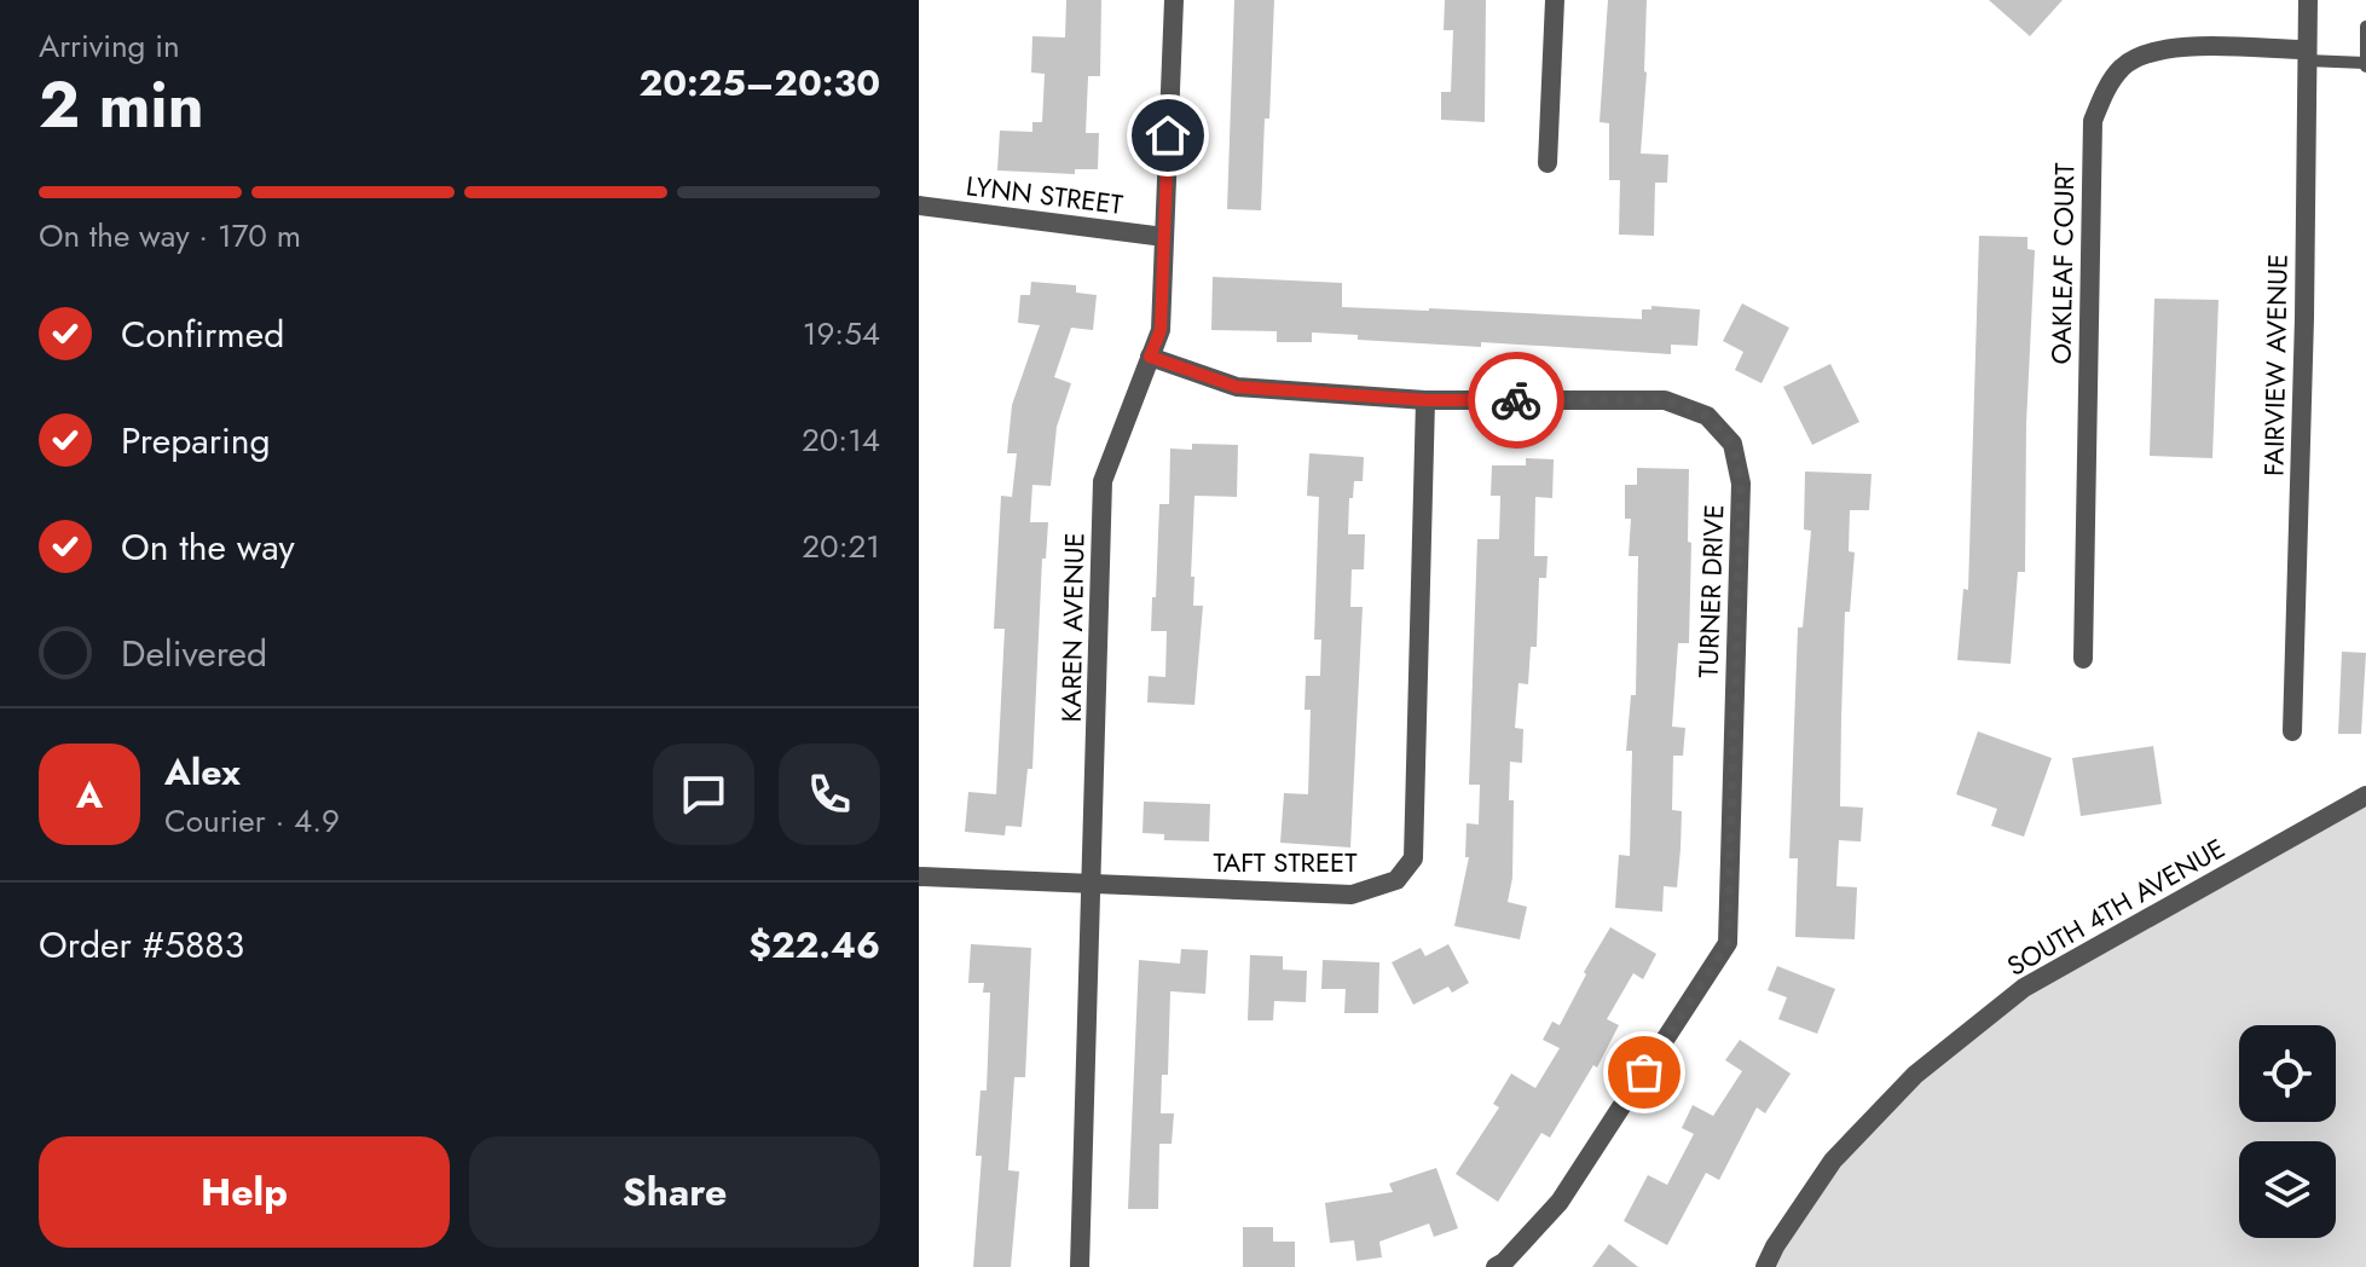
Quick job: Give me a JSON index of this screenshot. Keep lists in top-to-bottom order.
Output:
{
  "streets": {
    "street": [
      "LYNN STREET",
      "OAKLEAF COURT",
      "FAIRVIEW AVENUE",
      "TURNER DRIVE",
      "KAREN AVENUE",
      "TAFT STREET",
      "SOUTH 4TH AVENUE"
    ]
  },
  "crossings": [
    ["LYNN STREET", "KAREN AVENUE"],
    ["OAKLEAF COURT", "FAIRVIEW AVENUE"],
    ["TURNER DRIVE", "KAREN AVENUE"],
    ["TURNER DRIVE", "TAFT STREET"],
    ["KAREN AVENUE", "TAFT STREET"]
  ],
  "page": {
    "heading": ["2 min", "Arriving in", "20:25–20:30"],
    "panel": [
      "Alex",
      "Courier · 4.9",
      "Order #5883",
      "$22.46"
    ],
    "bar": "On the way · 170 m",
    "list": [
      ["Confirmed", "19:54"],
      ["Preparing", "20:14"],
      ["On the way", "20:21"],
      "Delivered"
    ],
    "round": "A",
    "buttons": ["Help", "Share"]
  }
}
